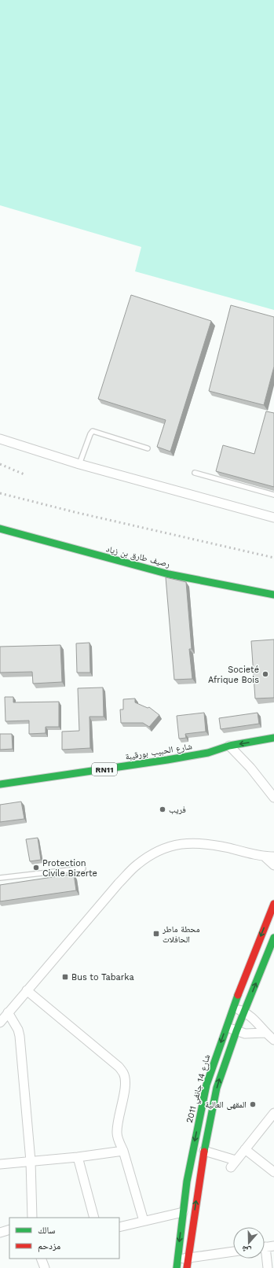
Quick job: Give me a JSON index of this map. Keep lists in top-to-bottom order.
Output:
{
  "streets": {
    "main road": [
      "رصيف طارق بن زياد",
      "شارع الحبيب بورقيبة",
      "RN11",
      "شارع 14 جانفي 2011"
    ]
  },
  "places": {
    "other": [
      "Societé Afrique Bois",
      "فريب",
      "Protection Civile Bizerte",
      "المقهى العالية"
    ],
    "transit": ["محطة ماطر الحافلات", "Bus to Tabarka"]
  },
  "legend": ["سالك", "مزدحم"],
  "north": "bottom"
}
